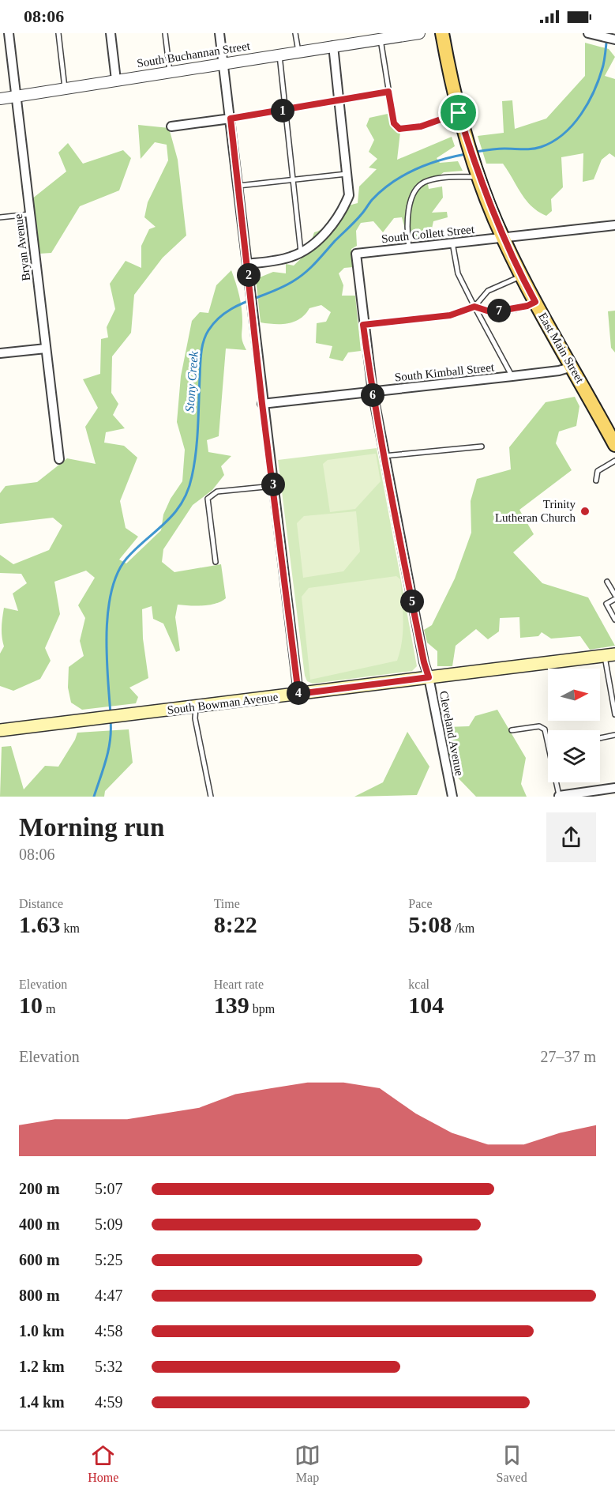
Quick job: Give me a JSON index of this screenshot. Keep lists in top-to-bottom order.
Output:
{
  "streets": {
    "main road": ["East Main Street", "South Bowman Avenue"],
    "street": [
      "South Buchannan Street",
      "South Collett Street",
      "Bryan Avenue",
      "South Kimball Street",
      "Cleveland Avenue"
    ]
  },
  "crossings": [
    ["South Buchannan Street", "Bryan Avenue"],
    ["South Collett Street", "East Main Street"],
    ["South Collett Street", "Cleveland Avenue"],
    ["East Main Street", "South Kimball Street"],
    ["South Kimball Street", "Cleveland Avenue"],
    ["South Bowman Avenue", "Cleveland Avenue"]
  ],
  "water": ["Stony Creek"],
  "places": ["Trinity Lutheran Church"],
  "north": "right",
  "page": {
    "status": "08:06",
    "pins": [
      "1",
      "2",
      "7",
      "6",
      "3",
      "5",
      "4"
    ],
    "heading": ["Morning run", "08:06"],
    "stats": [
      ["Distance", "1.63 km"],
      ["Time", "8:22"],
      ["Pace", "5:08 /km"],
      ["Elevation", "10 m"],
      ["Heart rate", "139 bpm"],
      ["kcal", "104"]
    ],
    "chart": ["Elevation", "27–37 m"],
    "list": [
      {
        "name": "200 m",
        "note": "5:07"
      },
      {
        "name": "400 m",
        "note": "5:09"
      },
      {
        "name": "600 m",
        "note": "5:25"
      },
      {
        "name": "800 m",
        "note": "4:47"
      },
      {
        "name": "1.0 km",
        "note": "4:58"
      },
      {
        "name": "1.2 km",
        "note": "5:32"
      },
      {
        "name": "1.4 km",
        "note": "4:59"
      }
    ],
    "tabs": ["Home", "Map", "Saved"]
  }
}
